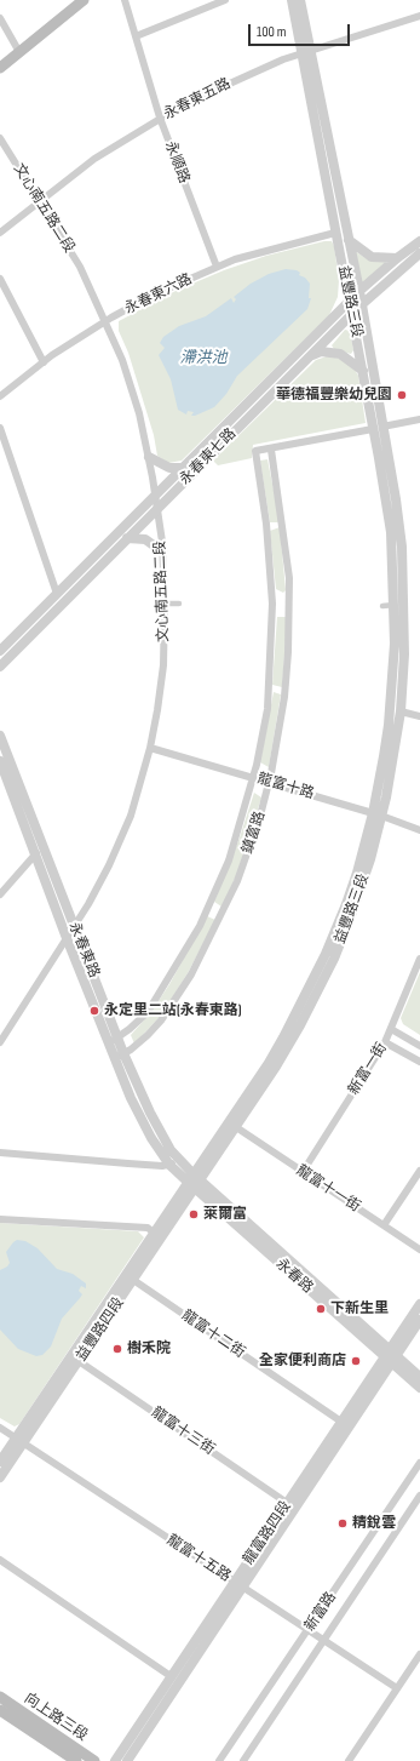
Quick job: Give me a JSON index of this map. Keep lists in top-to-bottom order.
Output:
{
  "streets": {
    "main road": ["向上路三段"],
    "street": [
      "永春東五路",
      "永順路",
      "文心南五路二段",
      "永春東六路",
      "益豐路三段",
      "永春東七路",
      "龍富十路",
      "鎮富路",
      "永春東路",
      "新富一街",
      "龍富十一街",
      "永春路",
      "益豐路四段",
      "龍富十二街",
      "龍富十三街",
      "龍富路四段",
      "龍富十五路",
      "新富路"
    ]
  },
  "crossings": [
    ["永春東五路", "永順路"],
    ["永春東五路", "文心南五路二段"],
    ["永春東五路", "益豐路三段"],
    ["永順路", "永春東六路"],
    ["文心南五路二段", "永春東六路"],
    ["文心南五路二段", "永春東七路"],
    ["文心南五路二段", "龍富十路"],
    ["文心南五路二段", "永春東路"],
    ["永春東六路", "益豐路三段"],
    ["益豐路三段", "永春東七路"],
    ["益豐路三段", "龍富十路"],
    ["益豐路三段", "龍富十一街"],
    ["益豐路三段", "永春路"],
    ["益豐路三段", "益豐路四段"],
    ["龍富十路", "鎮富路"],
    ["鎮富路", "永春東路"],
    ["永春東路", "永春路"],
    ["新富一街", "龍富十一街"],
    ["永春路", "益豐路四段"],
    ["永春路", "龍富路四段"],
    ["益豐路四段", "龍富十二街"],
    ["益豐路四段", "龍富十三街"],
    ["益豐路四段", "龍富十五路"],
    ["龍富十二街", "龍富路四段"],
    ["龍富十三街", "龍富路四段"],
    ["龍富路四段", "龍富十五路"],
    ["龍富十五路", "新富路"]
  ],
  "water": ["滯洪池"],
  "places": [
    "華德福豐樂幼兒園",
    "永定里二站(永春東路)",
    "萊爾富",
    "下新生里",
    "樹禾院",
    "全家便利商店",
    "精銳雲"
  ],
  "scale_bar": "100 m"
}
